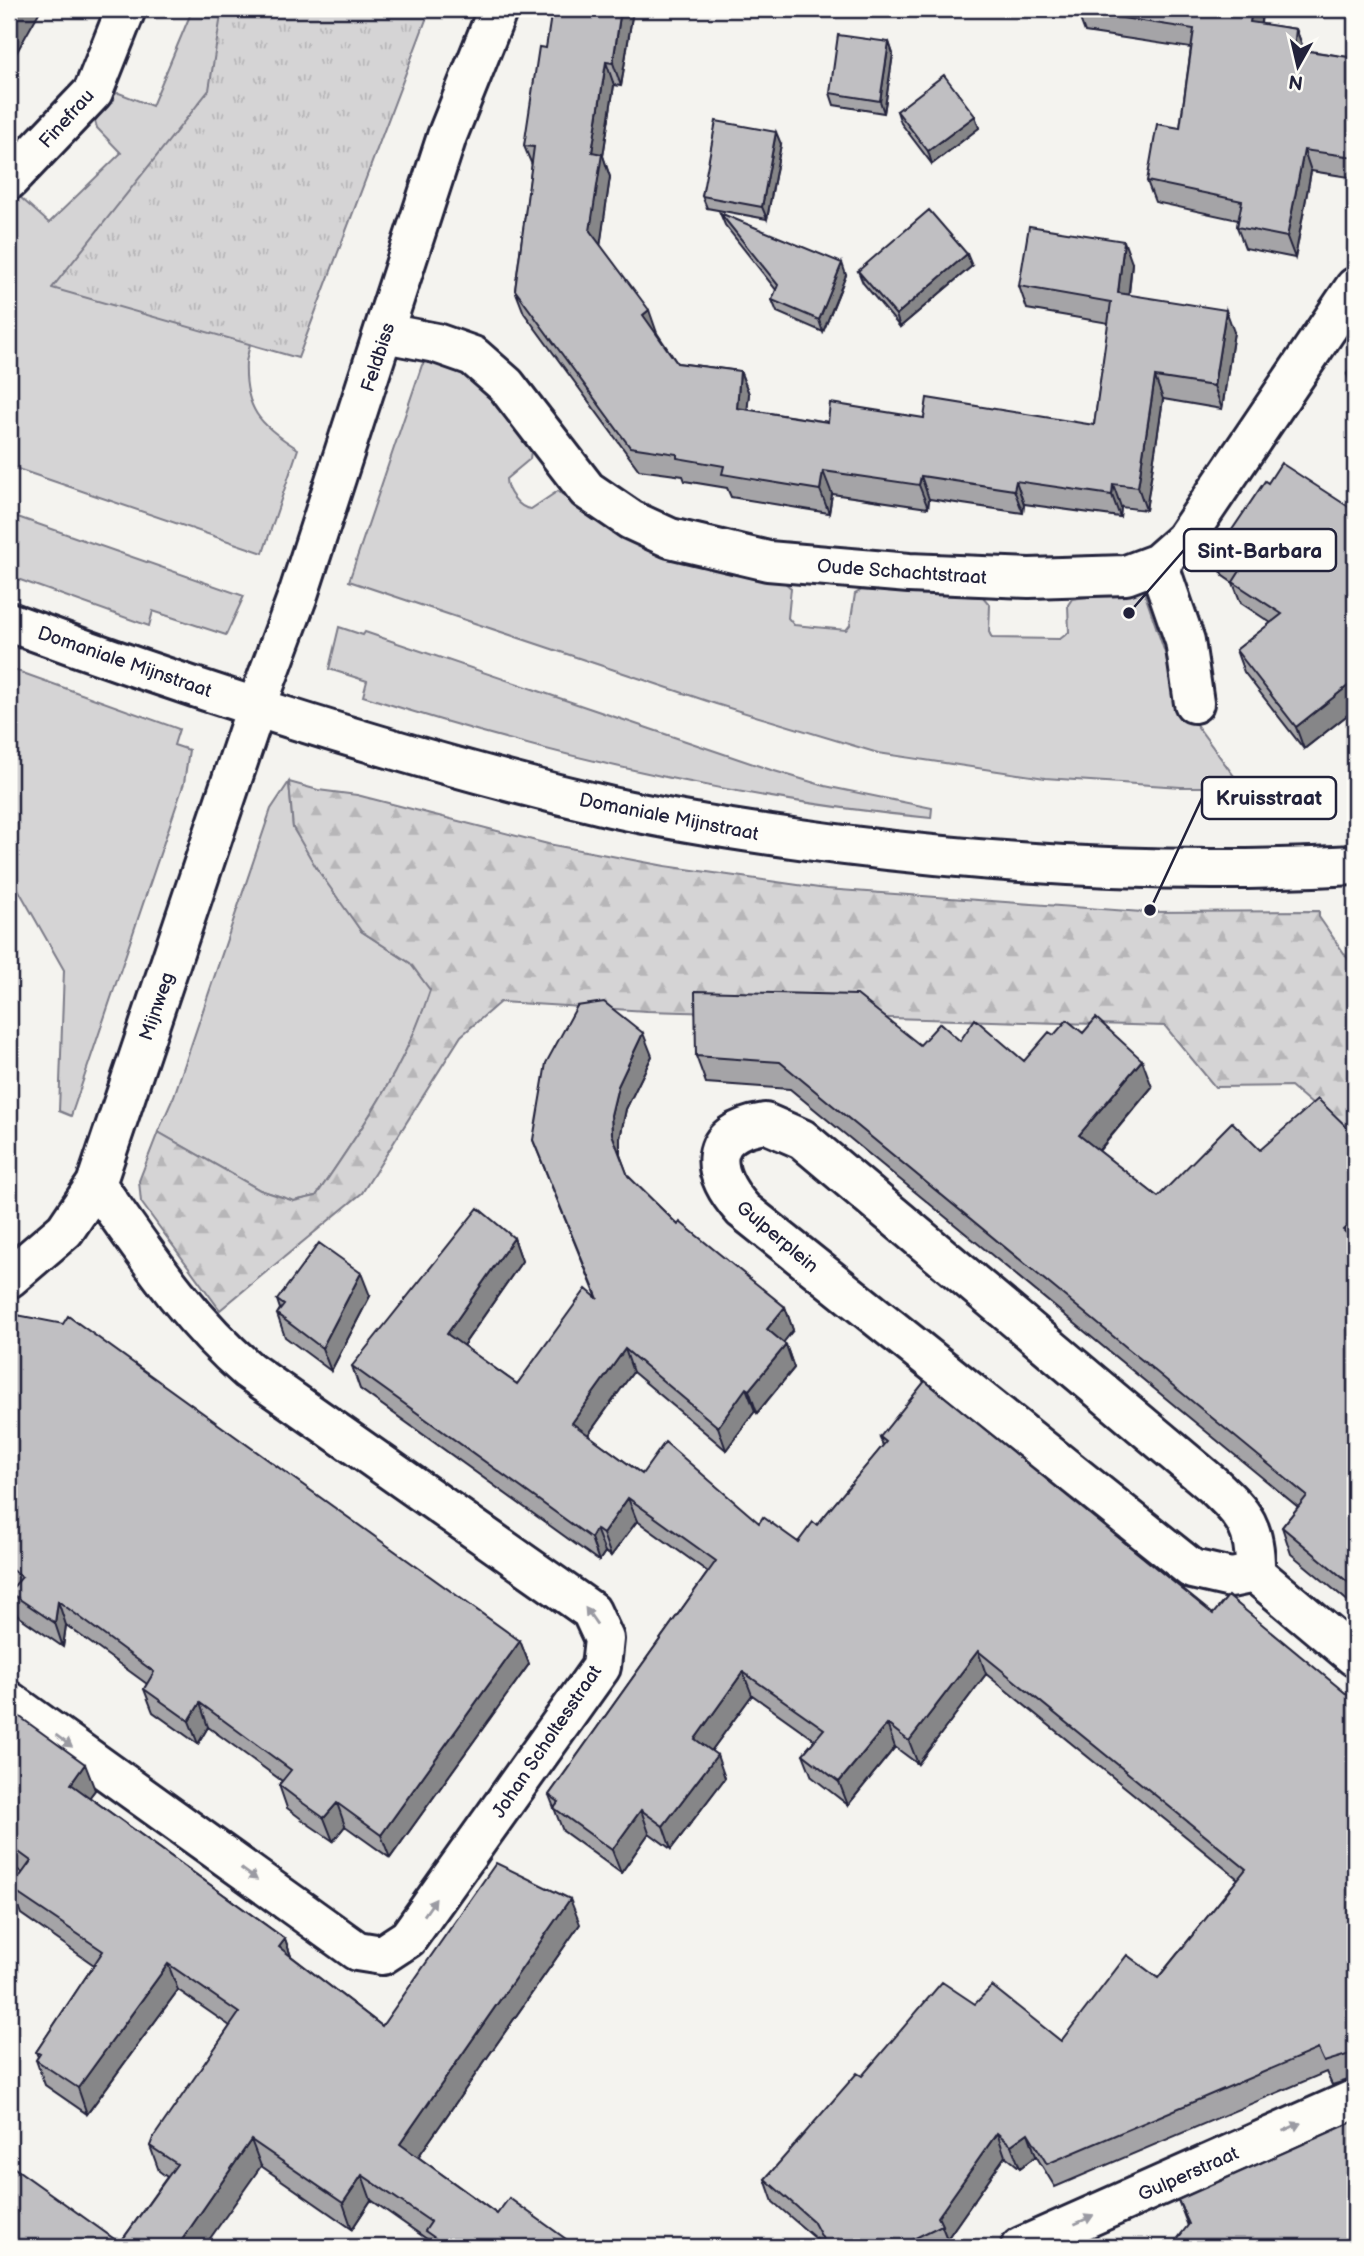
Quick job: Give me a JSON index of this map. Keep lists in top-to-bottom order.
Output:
{
  "streets": {
    "street": [
      "Finefrau",
      "Feldbiss",
      "Oude Schachtstraat",
      "Domaniale Mijnstraat",
      "Mijnweg",
      "Gulperplein",
      "Johan Scholtesstraat",
      "Gulperstraat"
    ]
  },
  "crossings": [
    ["Feldbiss", "Oude Schachtstraat"],
    ["Feldbiss", "Domaniale Mijnstraat"],
    ["Feldbiss", "Mijnweg"],
    ["Domaniale Mijnstraat", "Mijnweg"],
    ["Mijnweg", "Johan Scholtesstraat"]
  ],
  "one_way": ["Gulperstraat"],
  "places": ["Sint-Barbara", "Kruisstraat"],
  "north": "bottom"
}
